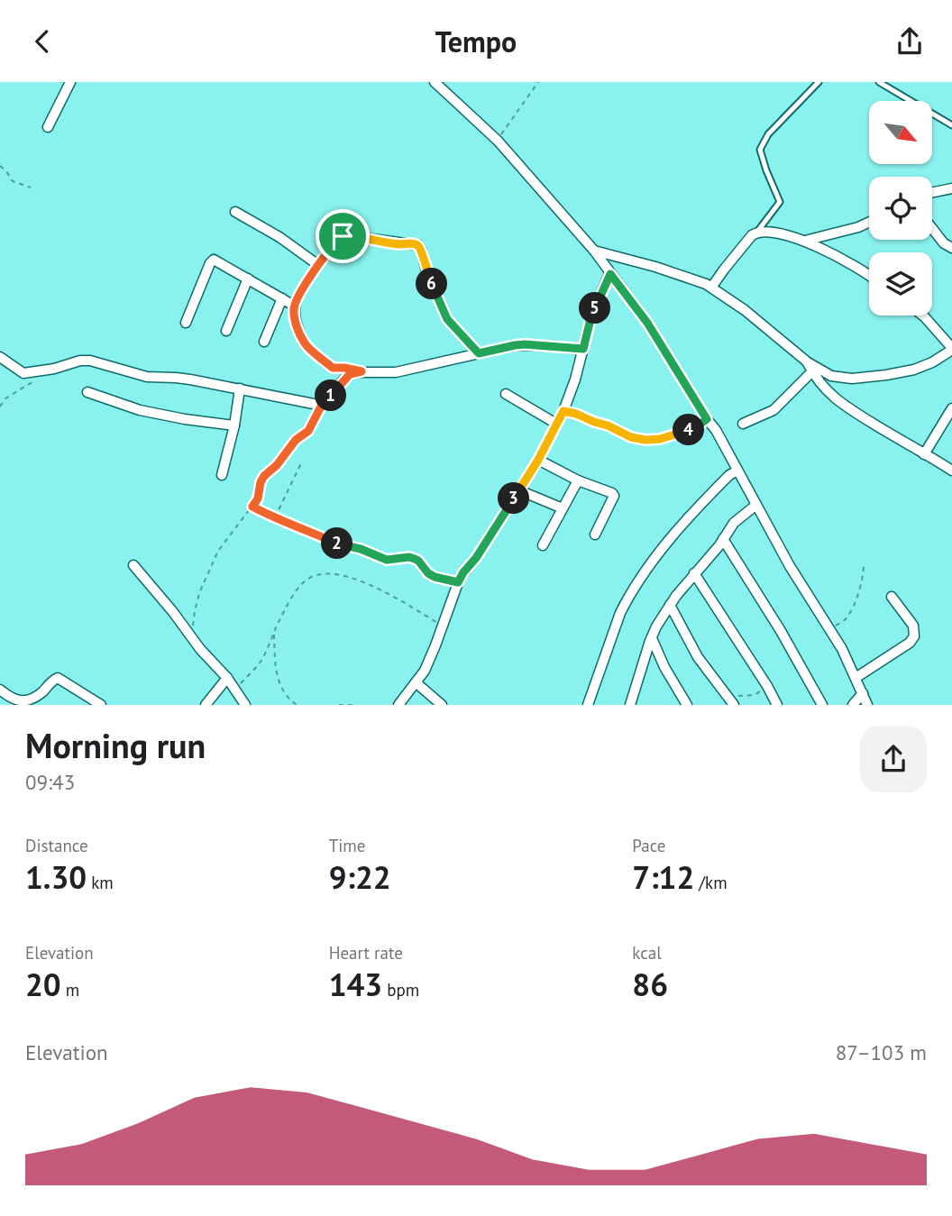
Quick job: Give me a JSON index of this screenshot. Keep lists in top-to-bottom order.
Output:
{
  "north": "bottom right",
  "page": {
    "header": "Tempo",
    "pins": [
      "6",
      "5",
      "1",
      "4",
      "3",
      "2"
    ],
    "heading": ["Morning run", "09:43"],
    "stats": [
      ["Distance", "1.30 km"],
      ["Time", "9:22"],
      ["Pace", "7:12 /km"],
      ["Elevation", "20 m"],
      ["Heart rate", "143 bpm"],
      ["kcal", "86"]
    ],
    "chart": ["Elevation", "87–103 m"]
  }
}
